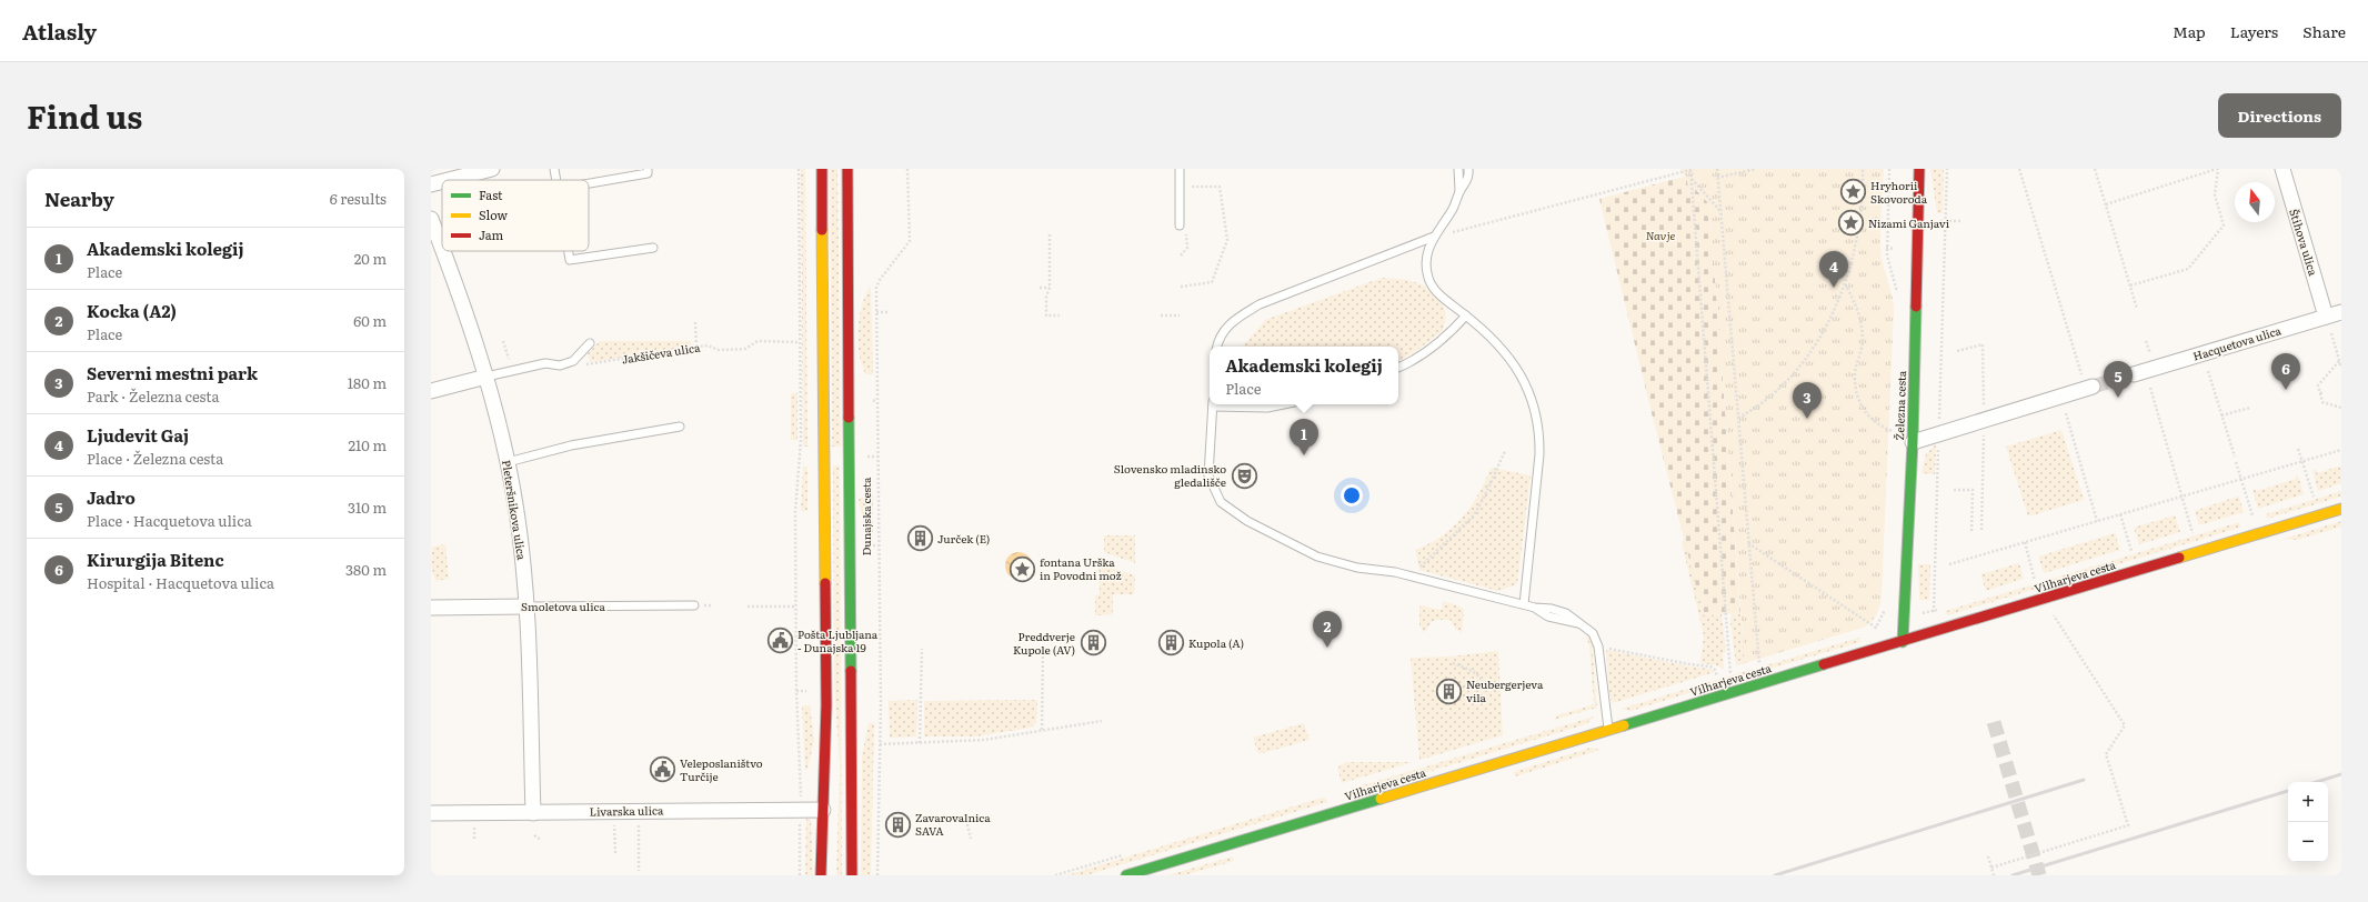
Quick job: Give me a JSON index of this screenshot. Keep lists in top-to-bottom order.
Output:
{
  "streets": {
    "main road": ["Železna cesta", "Dunajska cesta", "Vilharjeva cesta"],
    "street": [
      "Štihova ulica",
      "Hacquetova ulica",
      "Pleteršnikova ulica",
      "Smoletova ulica",
      "Livarska ulica"
    ],
    "path": ["Jakšičeva ulica"]
  },
  "crossings": [
    ["Štihova ulica", "Hacquetova ulica"],
    ["Železna cesta", "Vilharjeva cesta"],
    ["Pleteršnikova ulica", "Smoletova ulica"],
    ["Pleteršnikova ulica", "Livarska ulica"]
  ],
  "parks": ["Navje"],
  "places": {
    "place": ["Hryhorii Skovoroda", "Nizami Ganjavi", "fontana Urška in Povodni mož"],
    "theatre": ["Slovensko mladinsko gledališče"],
    "building": [
      "Jurček (E)",
      "Preddverje Kupole (AV)",
      "Kupola (A)",
      "Neubergerjeva vila",
      "Zavarovalnica SAVA"
    ],
    "public building": ["Pošta Ljubljana - Dunajska 19", "Veleposlaništvo Turčije"]
  },
  "legend": ["Fast", "Slow", "Jam"],
  "north": "top",
  "page": {
    "header": "Atlasly",
    "nav": ["Map", "Layers", "Share"],
    "title": "Find us",
    "buttons": "Directions",
    "heading": ["Nearby", "6 results"],
    "list": [
      {
        "mark": "1",
        "name": "Akademski kolegij",
        "note": "Place",
        "value": "20 m"
      },
      {
        "mark": "2",
        "name": "Kocka (A2)",
        "note": "Place",
        "value": "60 m"
      },
      {
        "mark": "3",
        "name": "Severni mestni park",
        "note": "Park · Železna cesta",
        "value": "180 m"
      },
      {
        "mark": "4",
        "name": "Ljudevit Gaj",
        "note": "Place · Železna cesta",
        "value": "210 m"
      },
      {
        "mark": "5",
        "name": "Jadro",
        "note": "Place · Hacquetova ulica",
        "value": "310 m"
      },
      {
        "mark": "6",
        "name": "Kirurgija Bitenc",
        "note": "Hospital · Hacquetova ulica",
        "value": "380 m"
      }
    ],
    "pins": [
      "4",
      "6",
      "5",
      "3",
      "1",
      "2"
    ],
    "popup": ["Akademski kolegij", "Place"],
    "map_buttons": ["+", "−"]
  }
}
